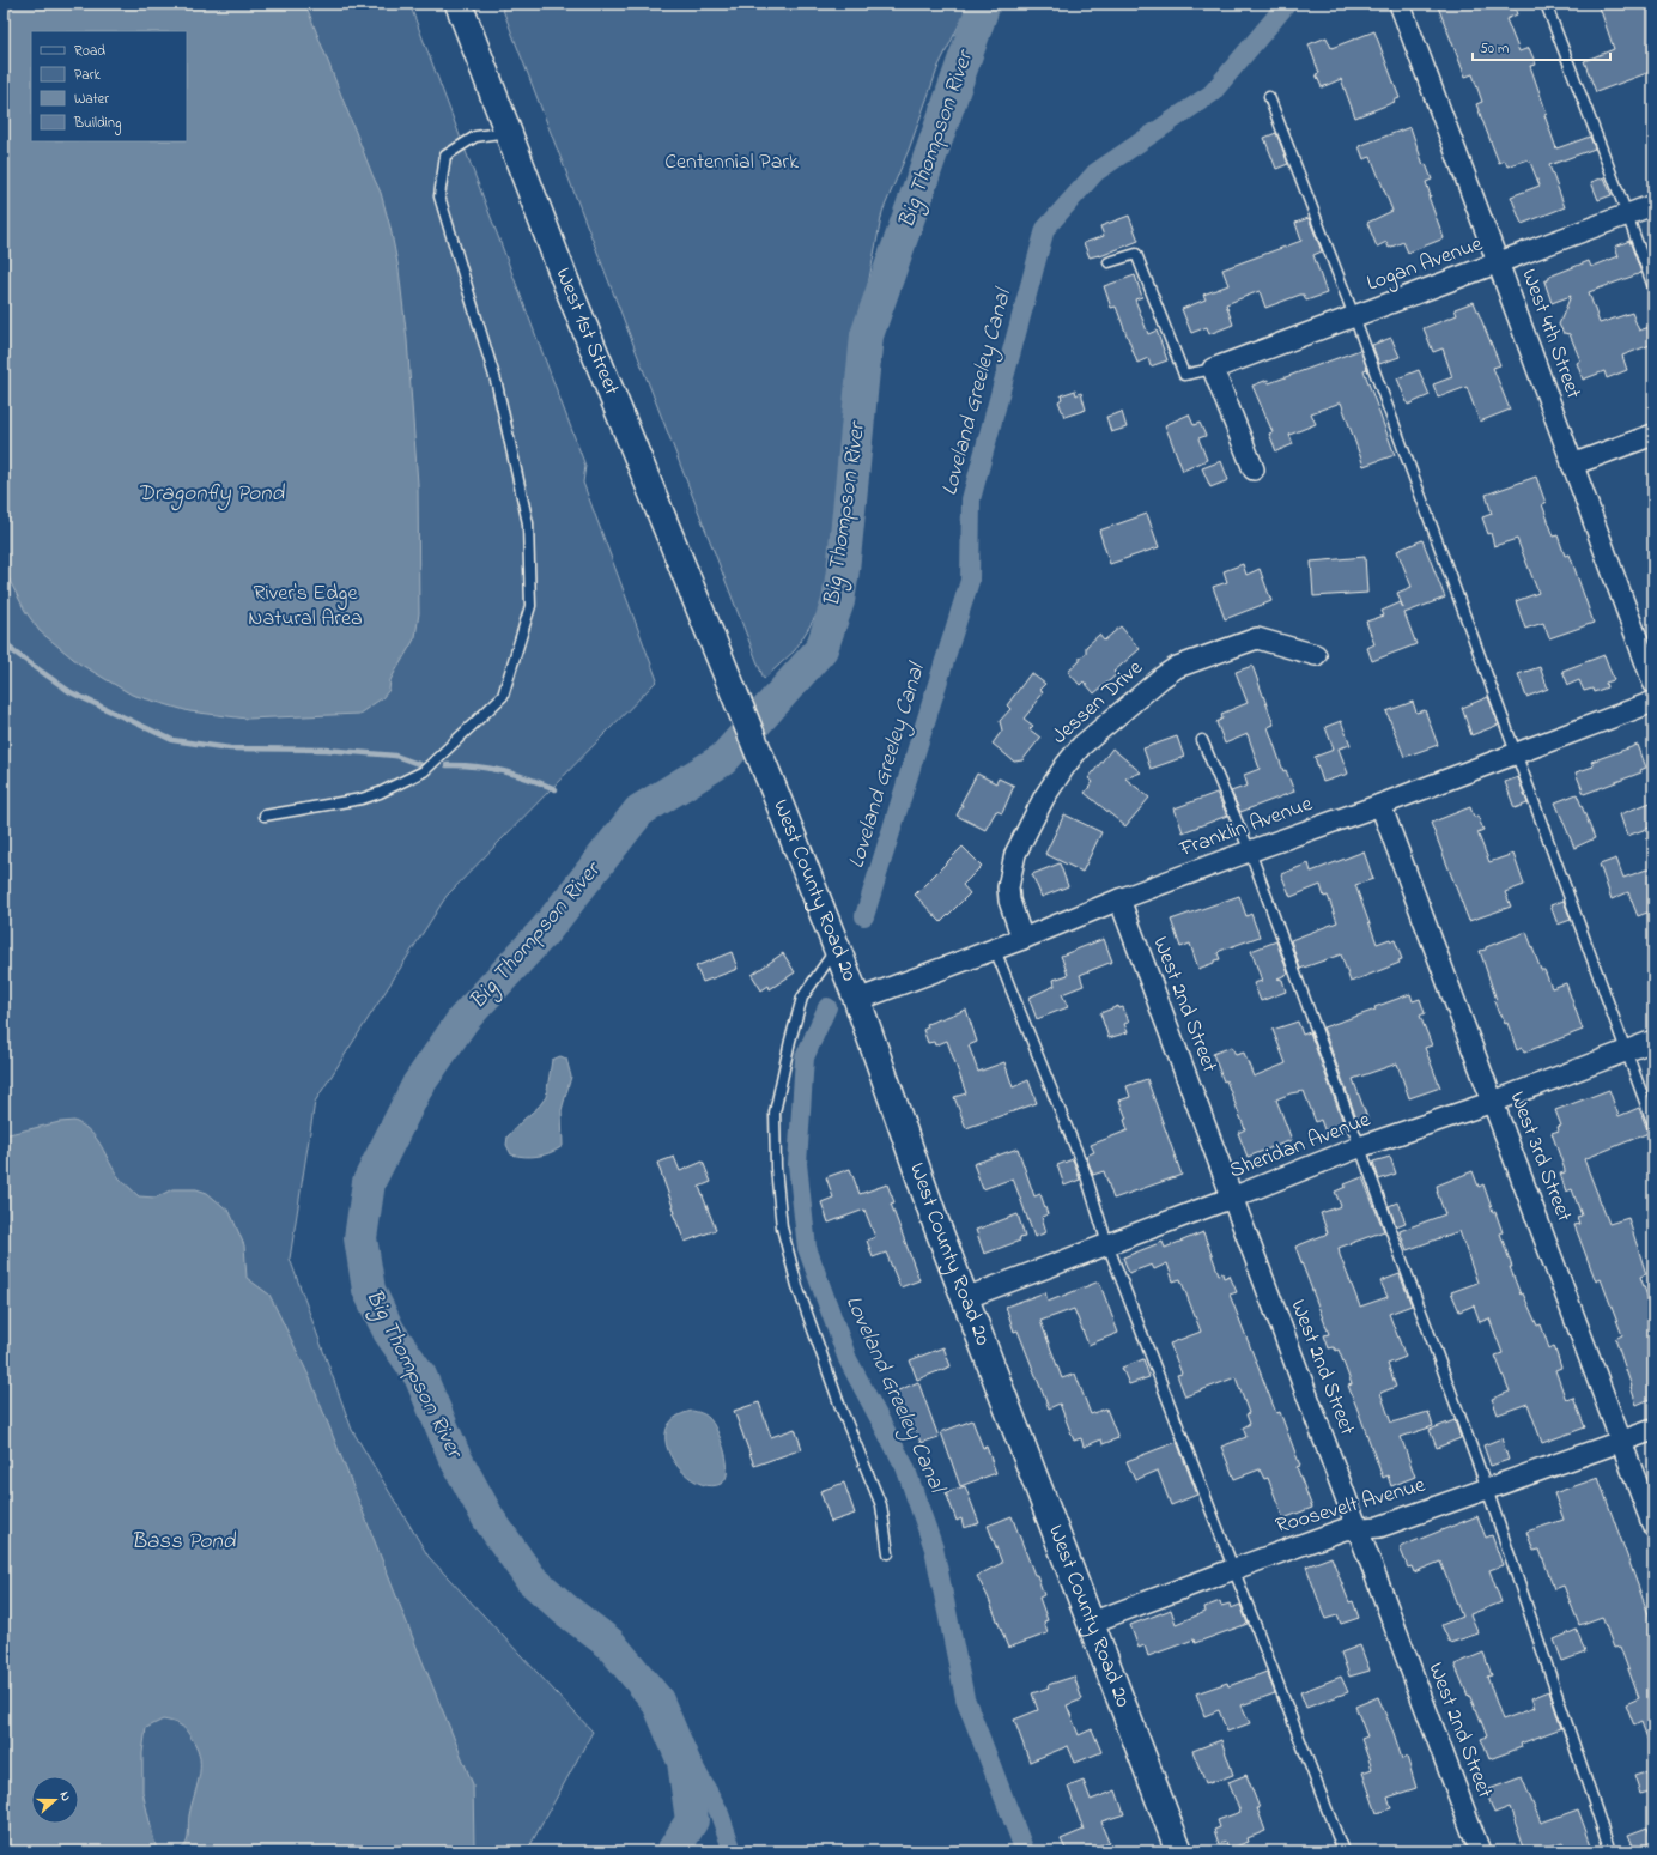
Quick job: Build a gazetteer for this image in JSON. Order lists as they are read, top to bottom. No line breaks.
{"streets":{"main road":["West 1st Street","West County Road 20"],"street":["Logan Avenue","West 4th Street","Jessen Drive","Franklin Avenue","West 2nd Street","Sheridan Avenue","West 3rd Street","Roosevelt Avenue"]},"crossings":[["Logan Avenue","West 4th Street"],["West 1st Street","West County Road 20"],["Jessen Drive","Franklin Avenue"],["Franklin Avenue","West County Road 20"],["Franklin Avenue","West 2nd Street"],["Franklin Avenue","West 3rd Street"],["West County Road 20","Sheridan Avenue"],["West County Road 20","Roosevelt Avenue"],["West 2nd Street","Sheridan Avenue"],["West 2nd Street","Roosevelt Avenue"],["Sheridan Avenue","West 3rd Street"],["West 3rd Street","Roosevelt Avenue"]],"water":["Big Thompson River","Loveland Greeley Canal","Dragonfly Pond","Bass Pond"],"parks":["Centennial Park","River's Edge Natural Area"],"legend":["Road","Park","Water","Building"],"scale_bar":"50 m","north":"right"}
